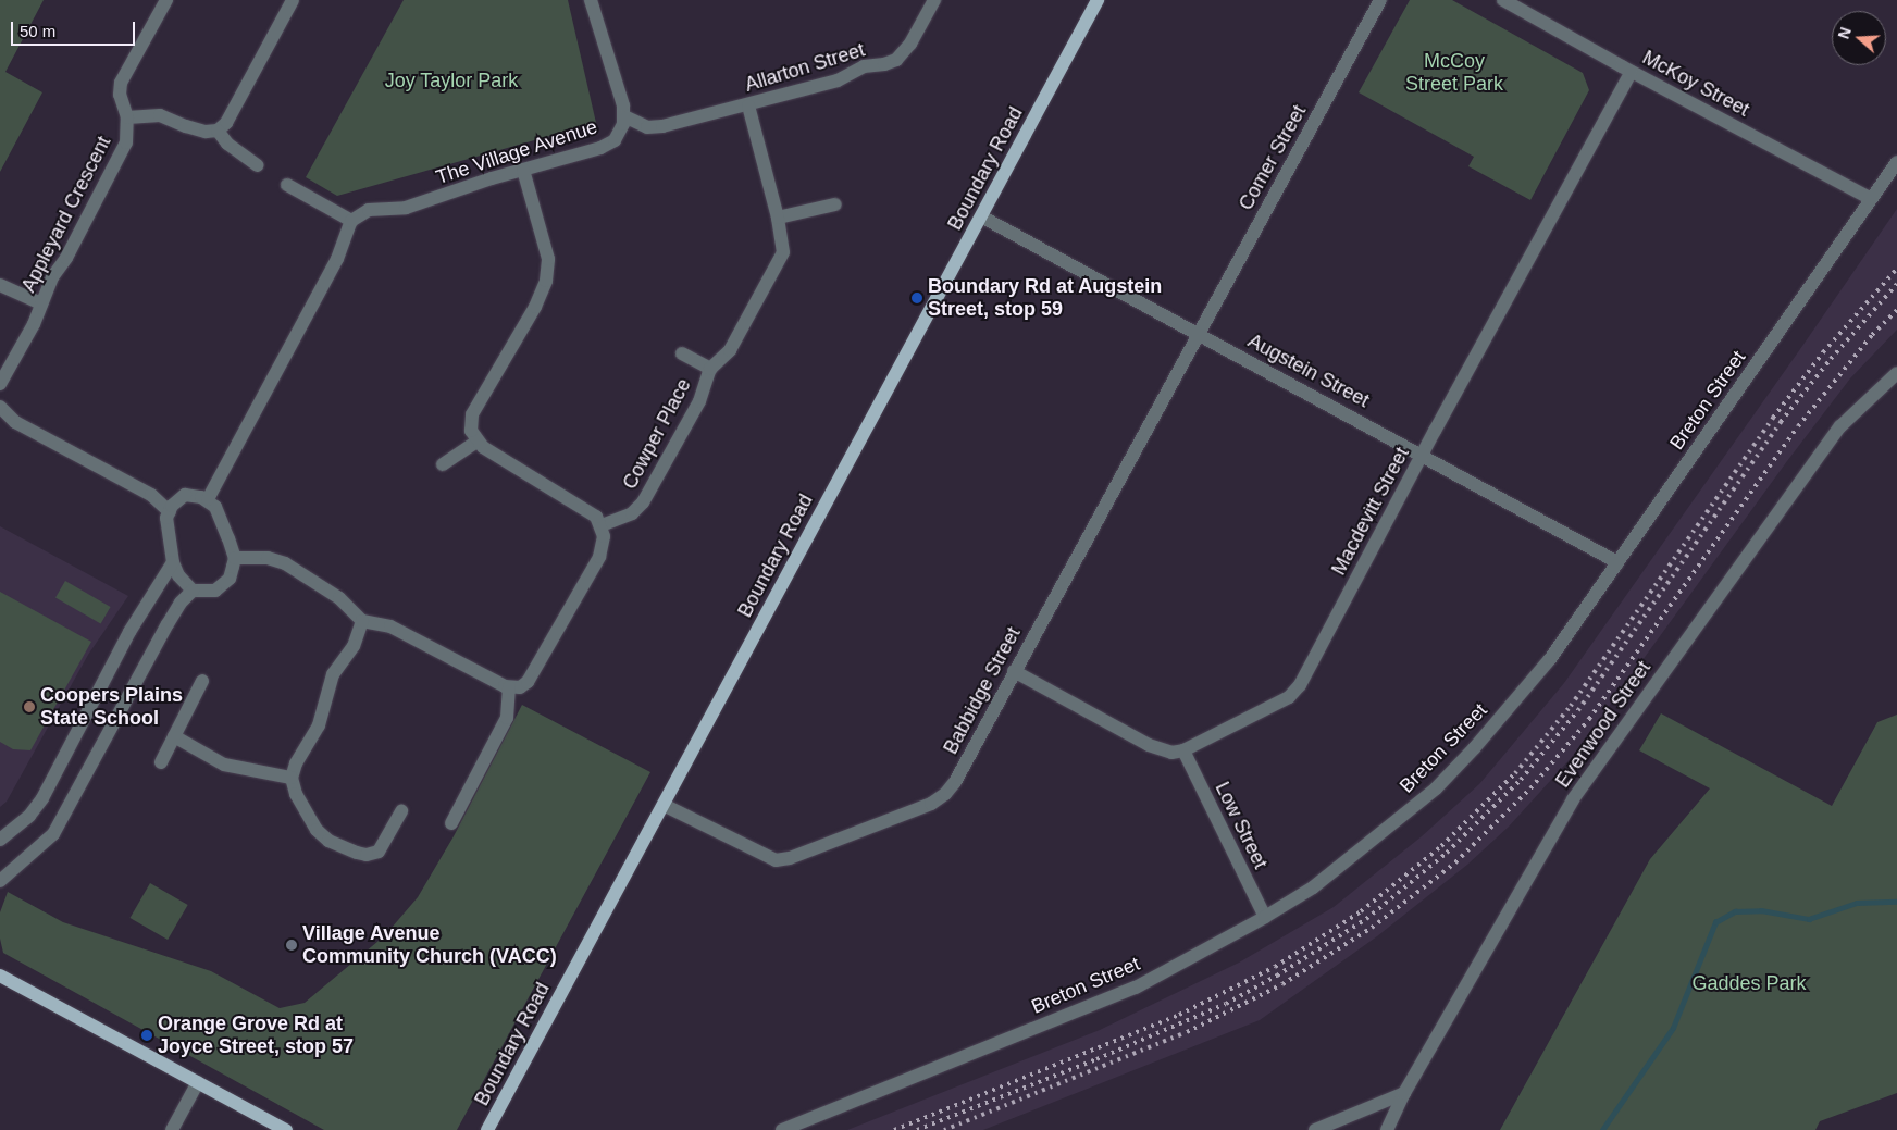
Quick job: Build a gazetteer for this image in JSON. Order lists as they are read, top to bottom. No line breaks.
{"streets":{"main road":["Boundary Road"],"street":["Allarton Street","McKoy Street","The Village Avenue","Comer Street","Appleyard Crescent","Augstein Street","Breton Street","Cowper Place","Macdevitt Street","Babbidge Street","Evenwood Street","Low Street"]},"crossings":[["Allarton Street","The Village Avenue"],["Allarton Street","Cowper Place"],["McKoy Street","Breton Street"],["McKoy Street","Macdevitt Street"],["Comer Street","Augstein Street"],["Comer Street","Babbidge Street"],["Boundary Road","Augstein Street"],["Boundary Road","Babbidge Street"],["Augstein Street","Breton Street"],["Augstein Street","Macdevitt Street"],["Augstein Street","Babbidge Street"],["Breton Street","Low Street"],["Macdevitt Street","Low Street"]],"parks":["McCoy Street Park","Joy Taylor Park","Gaddes Park"],"places":["Boundary Rd at Augstein Street, stop 59","Coopers Plains State School","Village Avenue Community Church (VACC)","Orange Grove Rd at Joyce Street, stop 57"],"scale_bar":"50 m","north":"left"}
